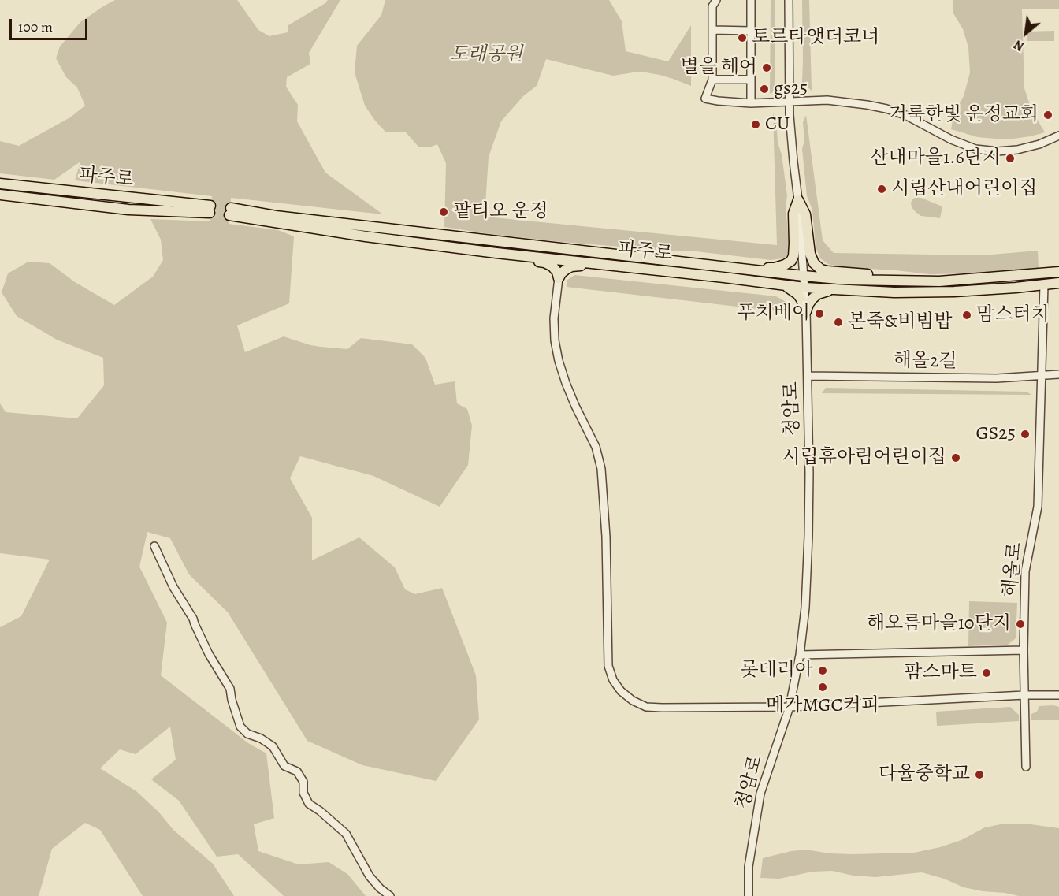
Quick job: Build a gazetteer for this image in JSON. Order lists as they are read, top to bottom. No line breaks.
{"streets":{"main road":["파주로"],"street":["해올2길","청암로","해올로"]},"crossings":[["파주로","청암로"],["파주로","해올로"],["해올2길","청암로"],["해올2길","해올로"]],"parks":["도래공원"],"places":["토르타앳더코너","별을 헤어","gs25","거룩한빛 운정교회","CU","산내마을1.6단지","시립산내어린이집","팥티오 운정","푸치베이","맘스터치","본죽&비빔밥","GS25","시립휴아림어린이집","해오름마을10단지","롯데리아","팜스마트","메가MGC커피","다율중학교"],"scale_bar":"100 m","north":"bottom left"}
